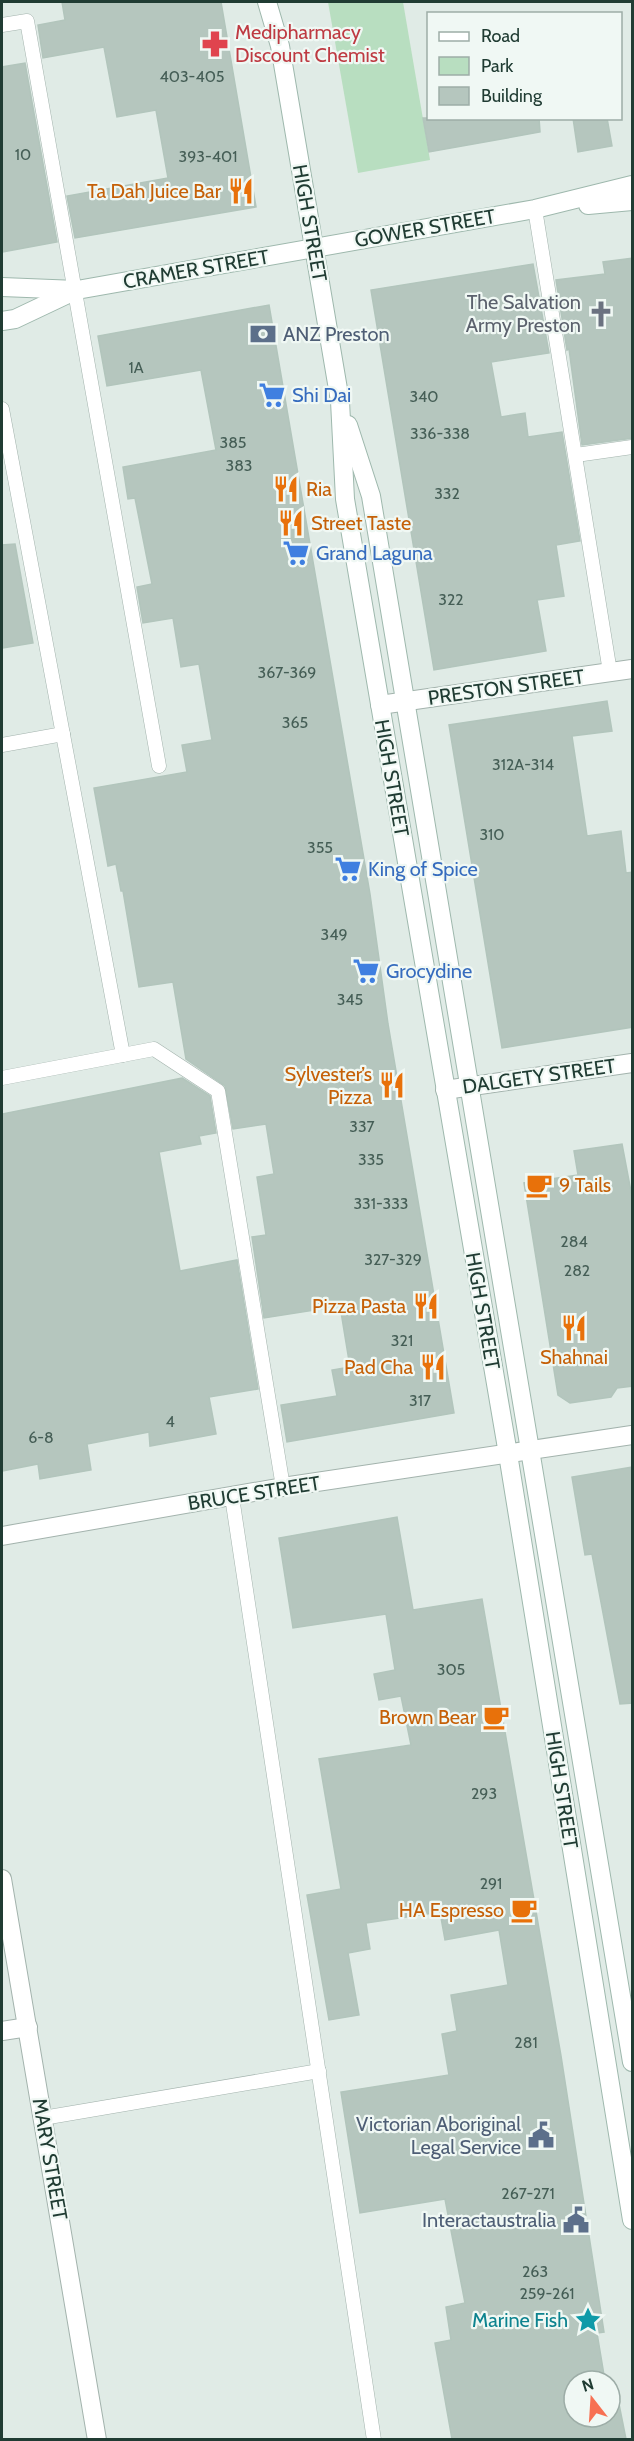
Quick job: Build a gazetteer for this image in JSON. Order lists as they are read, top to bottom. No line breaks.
{"streets":{"main road":["HIGH STREET","GOWER STREET","CRAMER STREET","PRESTON STREET","DALGETY STREET","BRUCE STREET","MARY STREET"]},"crossings":[["HIGH STREET","GOWER STREET"],["HIGH STREET","CRAMER STREET"],["HIGH STREET","PRESTON STREET"],["HIGH STREET","DALGETY STREET"],["HIGH STREET","BRUCE STREET"],["GOWER STREET","CRAMER STREET"]],"places":{"pharmacy":["Medipharmacy Discount Chemist"],"restaurant":["Ta Dah Juice Bar","Ria","Street Taste","Sylvester’s Pizza","Pizza Pasta","Shahnai","Pad Cha"],"church":["The Salvation Army Preston"],"bank":["ANZ Preston"],"supermarket":["Shi Dai","Grand Laguna","King of Spice","Grocydine"],"cafe":["9 Tails","Brown Bear","HA Espresso"],"public building":["Victorian Aboriginal Legal Service","Interactaustralia"],"place":["Marine Fish"]},"house_numbers":["403-405","10","393-401","1A","340","336-338","385","383","332","322","367-369","365","312A-314","310","355","349","345","337","335","331-333","284","327-329","282","321","317","4","6-8","305","293","291","281","267-271","263","259-261"],"legend":["Road","Park","Building"],"north":"top"}
